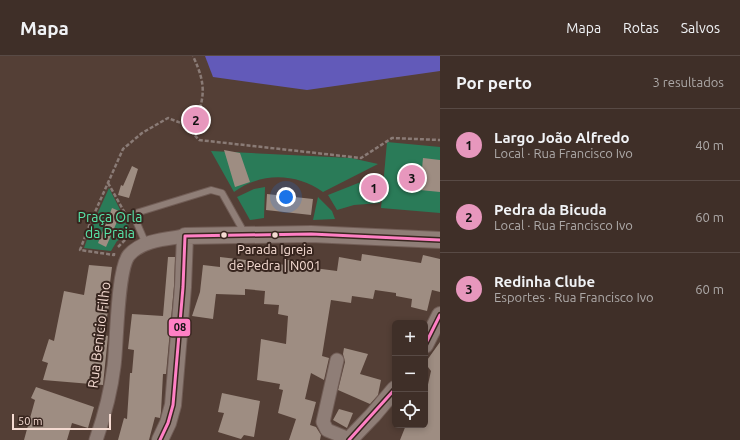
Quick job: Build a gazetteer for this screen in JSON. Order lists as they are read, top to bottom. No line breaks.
{"streets":{"street":["Rua Benicio Filho"]},"parks":["Praça Orla da Praia"],"places":["Parada Igreja de Pedra | N001"],"lines":["transit line 08"],"scale_bar":"50 m","page":{"header":"Mapa","nav":["Mapa","Rotas","Salvos"],"heading":["Por perto","3 resultados"],"pins":["2","3","1"],"list":[{"mark":"1","name":"Largo João Alfredo","note":"Local · Rua Francisco Ivo","value":"40 m"},{"mark":"2","name":"Pedra da Bicuda","note":"Local · Rua Francisco Ivo","value":"60 m"},{"mark":"3","name":"Redinha Clube","note":"Esportes · Rua Francisco Ivo","value":"60 m"}],"map_buttons":["+","−"],"scale":"50 m"}}
